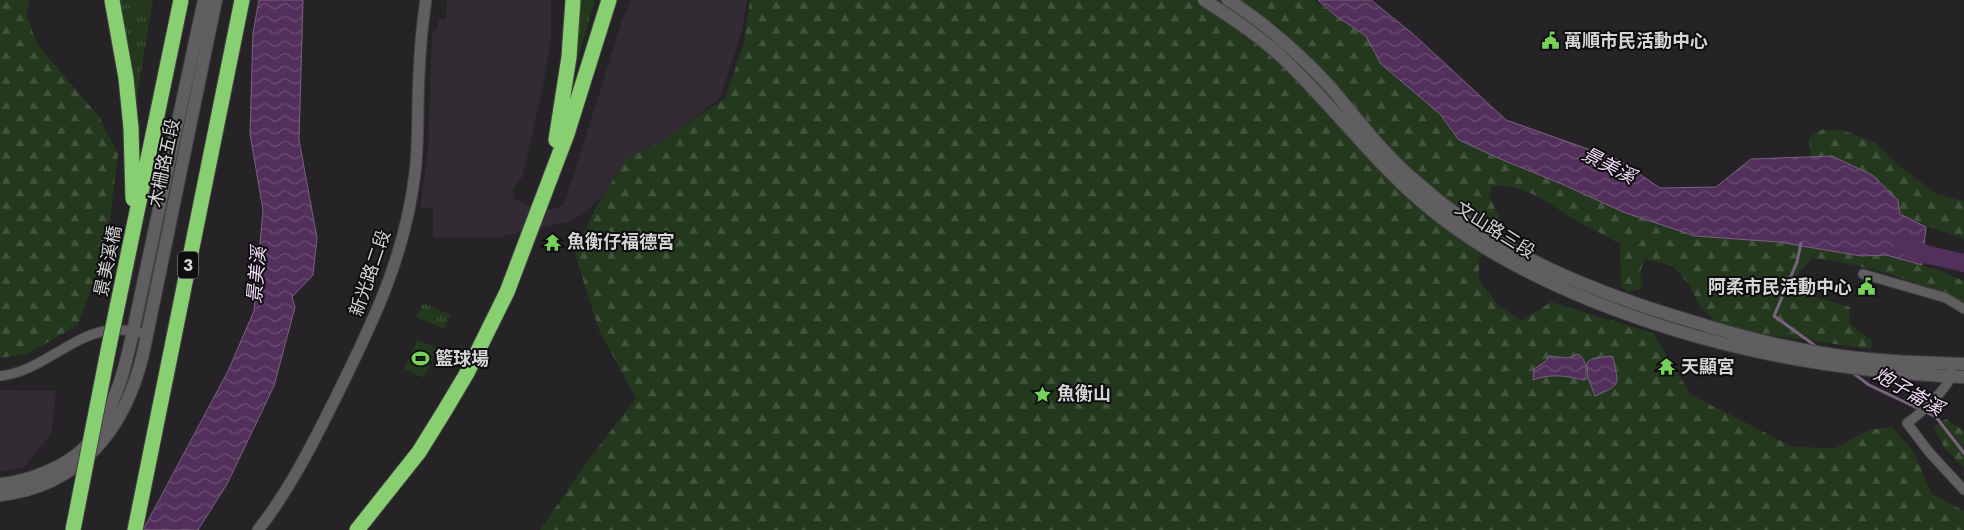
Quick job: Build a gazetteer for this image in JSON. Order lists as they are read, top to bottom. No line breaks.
{"streets":{"highway":["景美溪橋","3"],"main road":["木柵路五段","文山路三段"],"street":["新光路二段"]},"water":["景美溪","炮子崙溪"],"places":{"public building":["萬順市民活動中心","阿柔市民活動中心"],"temple":["魚衡仔福德宮","天顯宮"],"sports":["籃球場"],"place":["魚衡山"]}}
